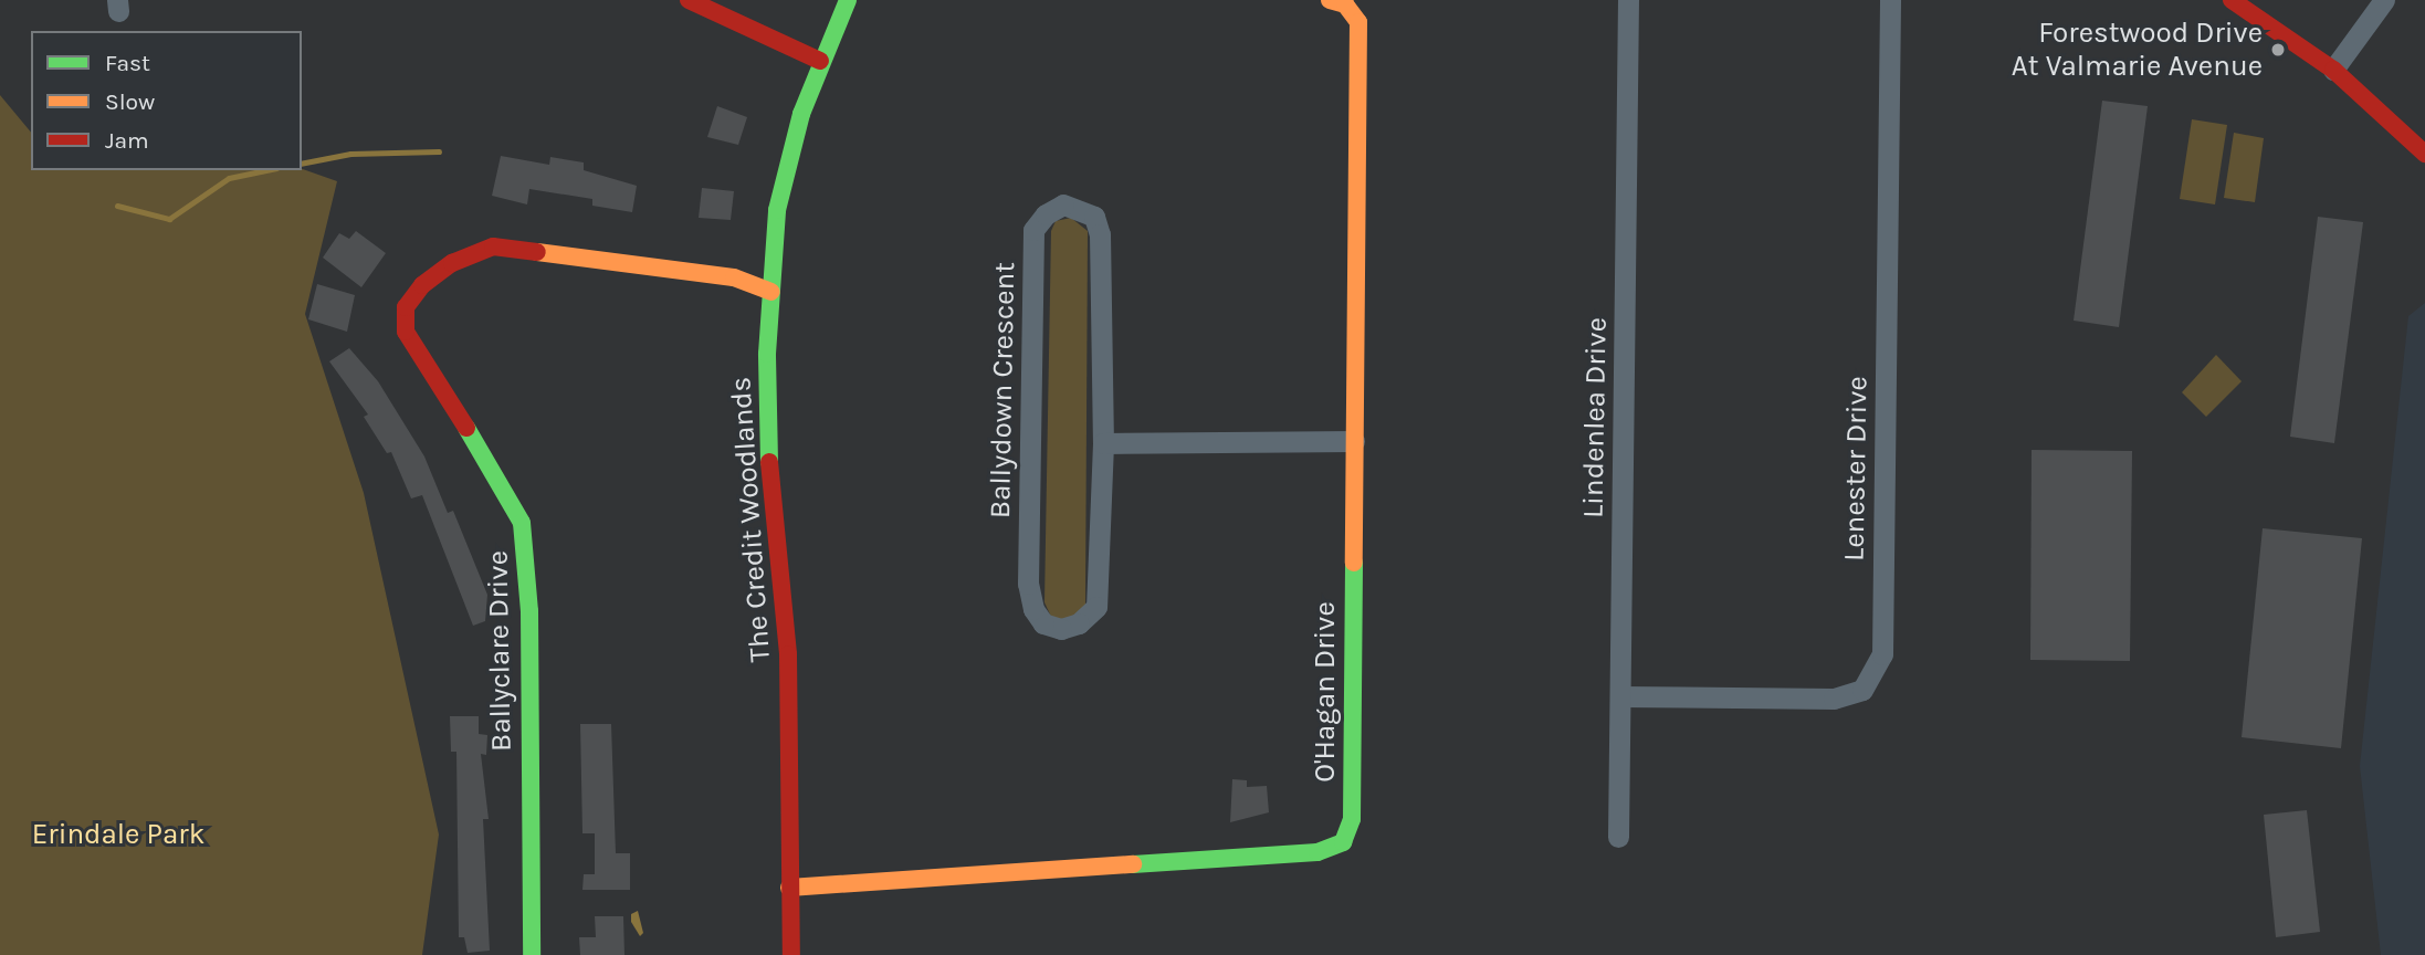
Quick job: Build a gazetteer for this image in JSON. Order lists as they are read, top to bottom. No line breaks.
{"streets":{"street":["Ballydown Crescent","Lindenlea Drive","Lenester Drive","The Credit Woodlands","Ballyclare Drive","O'Hagan Drive"]},"crossings":[["Lindenlea Drive","Lenester Drive"],["The Credit Woodlands","Ballyclare Drive"],["The Credit Woodlands","O'Hagan Drive"]],"parks":["Erindale Park"],"places":["Forestwood Drive At Valmarie Avenue"],"legend":["Fast","Slow","Jam"]}
